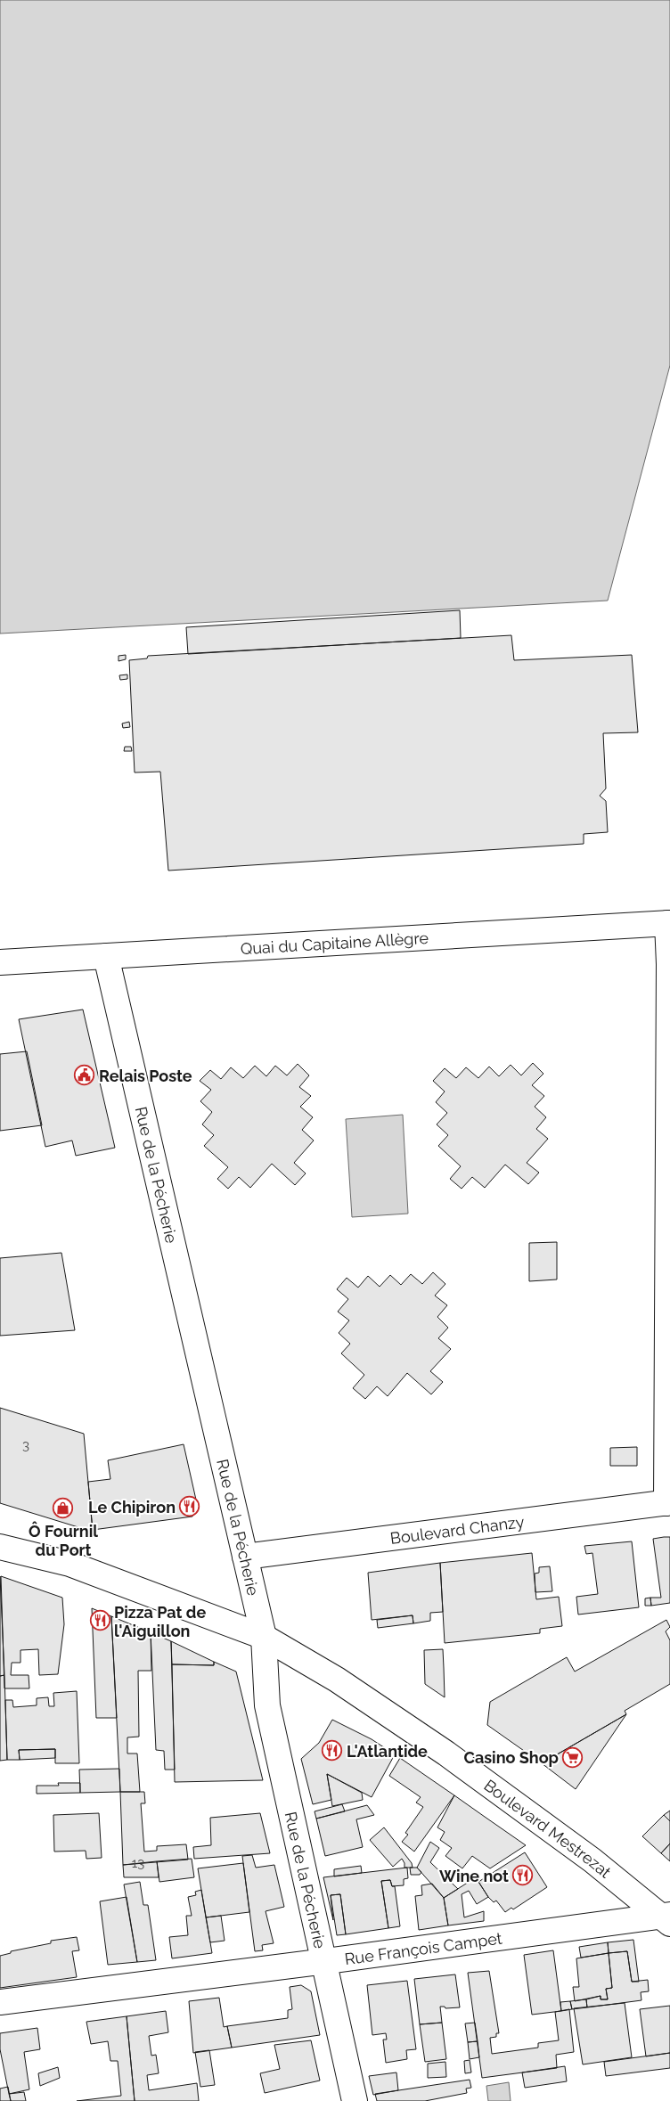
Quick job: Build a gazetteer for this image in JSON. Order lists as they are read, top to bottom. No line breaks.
{"streets":{"street":["Quai du Capitaine Allègre","Rue de la Pécherie","Boulevard Chanzy","Boulevard Mestrezat","Rue François Campet"]},"crossings":[["Quai du Capitaine Allègre","Rue de la Pécherie"],["Rue de la Pécherie","Boulevard Chanzy"],["Rue de la Pécherie","Boulevard Mestrezat"],["Rue de la Pécherie","Rue François Campet"],["Boulevard Mestrezat","Rue François Campet"]],"places":{"public building":["Relais Poste"],"restaurant":["Le Chipiron","Pizza Pat de l'Aiguillon","L'Atlantide","Wine not"],"shop":["Ô Fournil du Port"],"supermarket":["Casino Shop"]},"house_numbers":["3","13"]}
